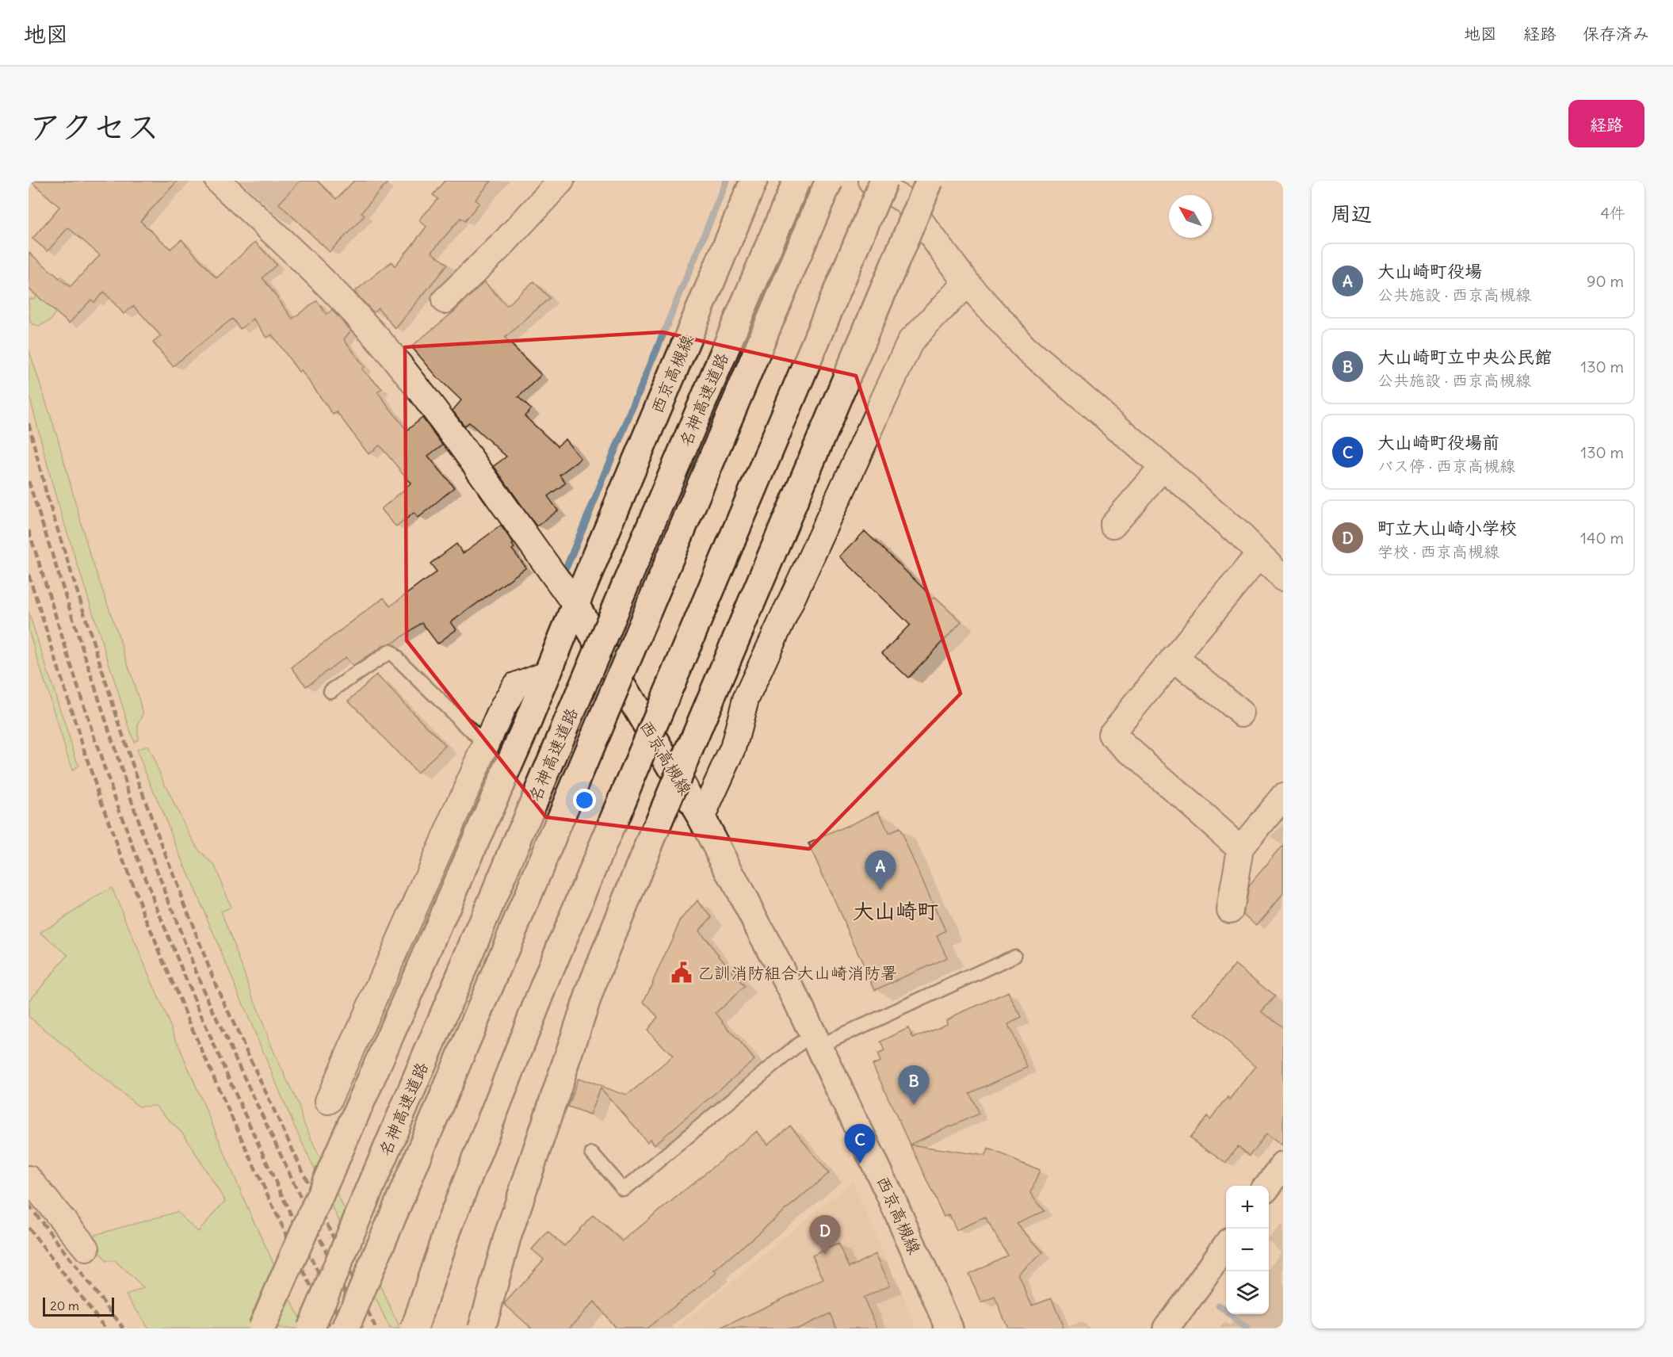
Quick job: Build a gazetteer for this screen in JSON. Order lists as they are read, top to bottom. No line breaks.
{"streets":{"main road":["西京高槻線","名神高速道路"]},"districts":["大山崎町"],"places":{"public building":["乙訓消防組合大山崎消防署"]},"scale_bar":"20 m","north":"top left","page":{"header":"地図","nav":["地図","経路","保存済み"],"title":"アクセス","buttons":"経路","heading":["周辺","4件"],"list":[{"mark":"A","name":"大山崎町役場","note":"公共施設 · 西京高槻線","value":"90 m"},{"mark":"B","name":"大山崎町立中央公民館","note":"公共施設 · 西京高槻線","value":"130 m"},{"mark":"C","name":"大山崎町役場前","note":"バス停 · 西京高槻線","value":"130 m"},{"mark":"D","name":"町立大山崎小学校","note":"学校 · 西京高槻線","value":"140 m"}],"pins":["A","B","C","D"],"map_buttons":["+","−"],"scale":"20 m"}}
